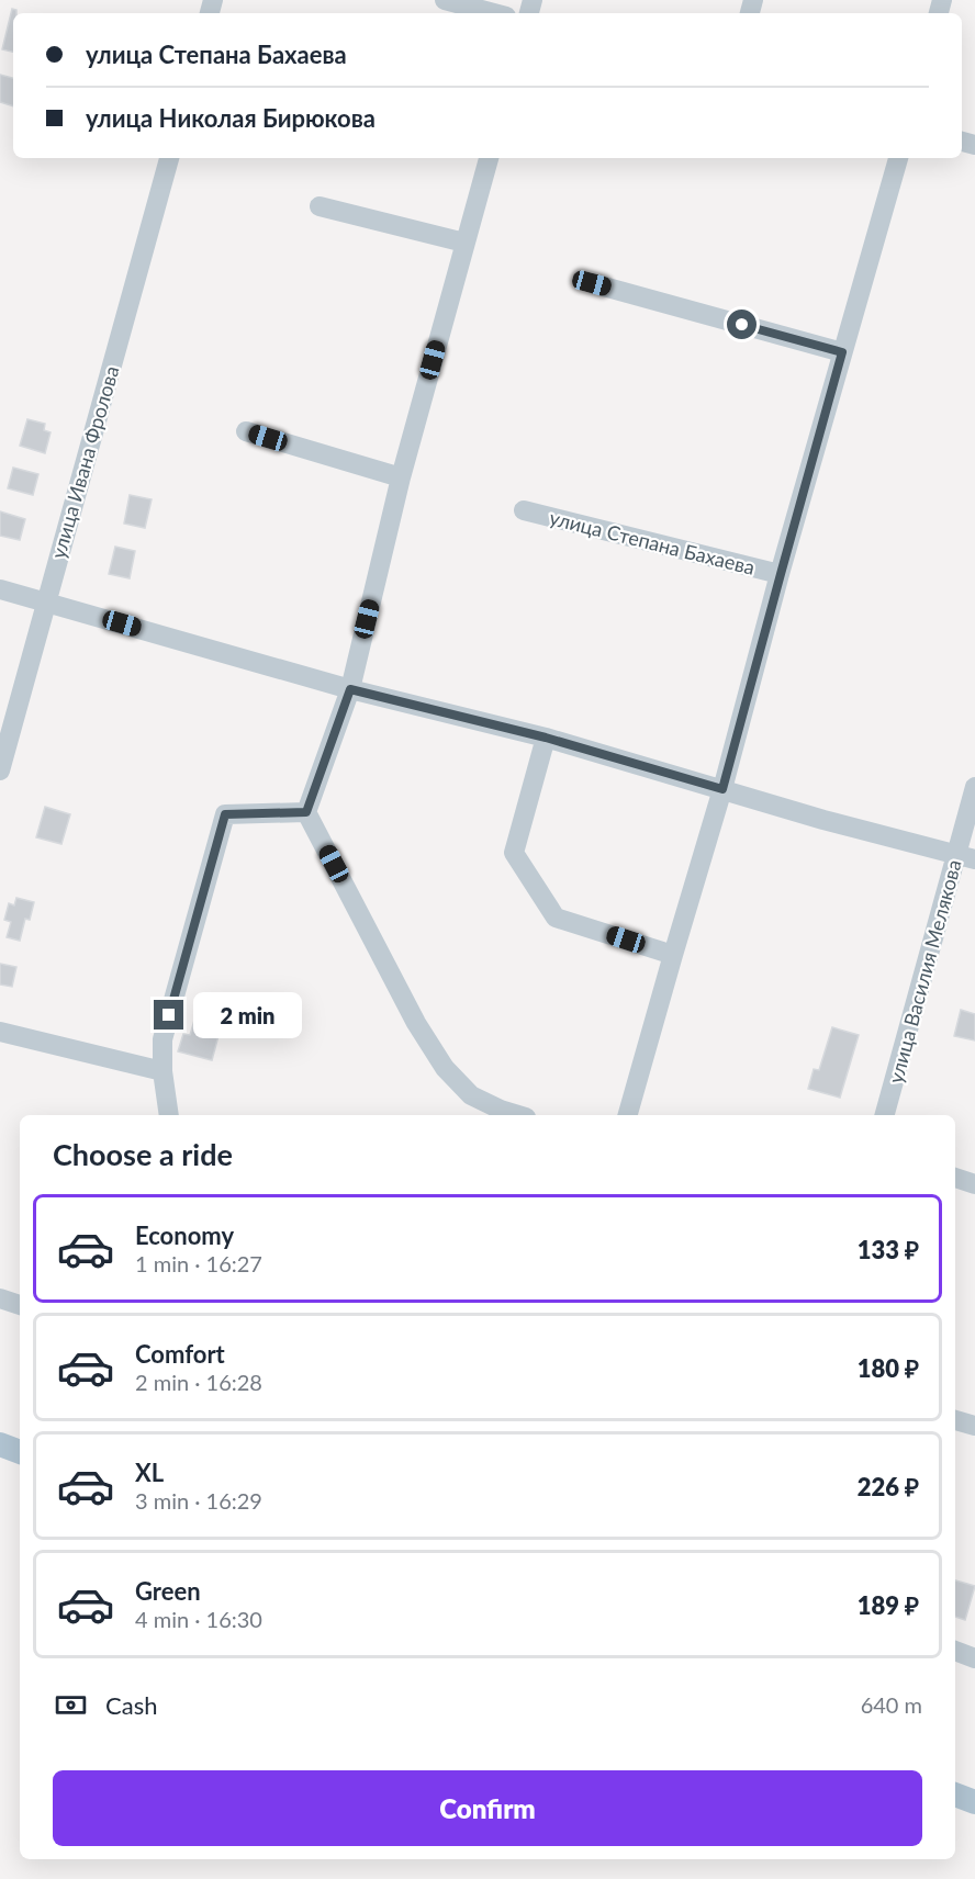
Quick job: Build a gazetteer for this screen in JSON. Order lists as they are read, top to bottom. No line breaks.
{"streets":{"street":["улица Ивана Фролова","улица Степана Бахаева","улица Василия Мелякова"]},"page":{"banner":["улица Степана Бахаева","улица Николая Бирюкова"],"bubble":"2 min","heading":"Choose a ride","list":[{"name":"Economy","note":"1 min · 16:27","value":"133 ₽"},{"name":"Comfort","note":"2 min · 16:28","value":"180 ₽"},{"name":"XL","note":"3 min · 16:29","value":"226 ₽"},{"name":"Green","note":"4 min · 16:30","value":"189 ₽"}],"pay":["Cash","640 m"],"buttons":"Confirm"}}
